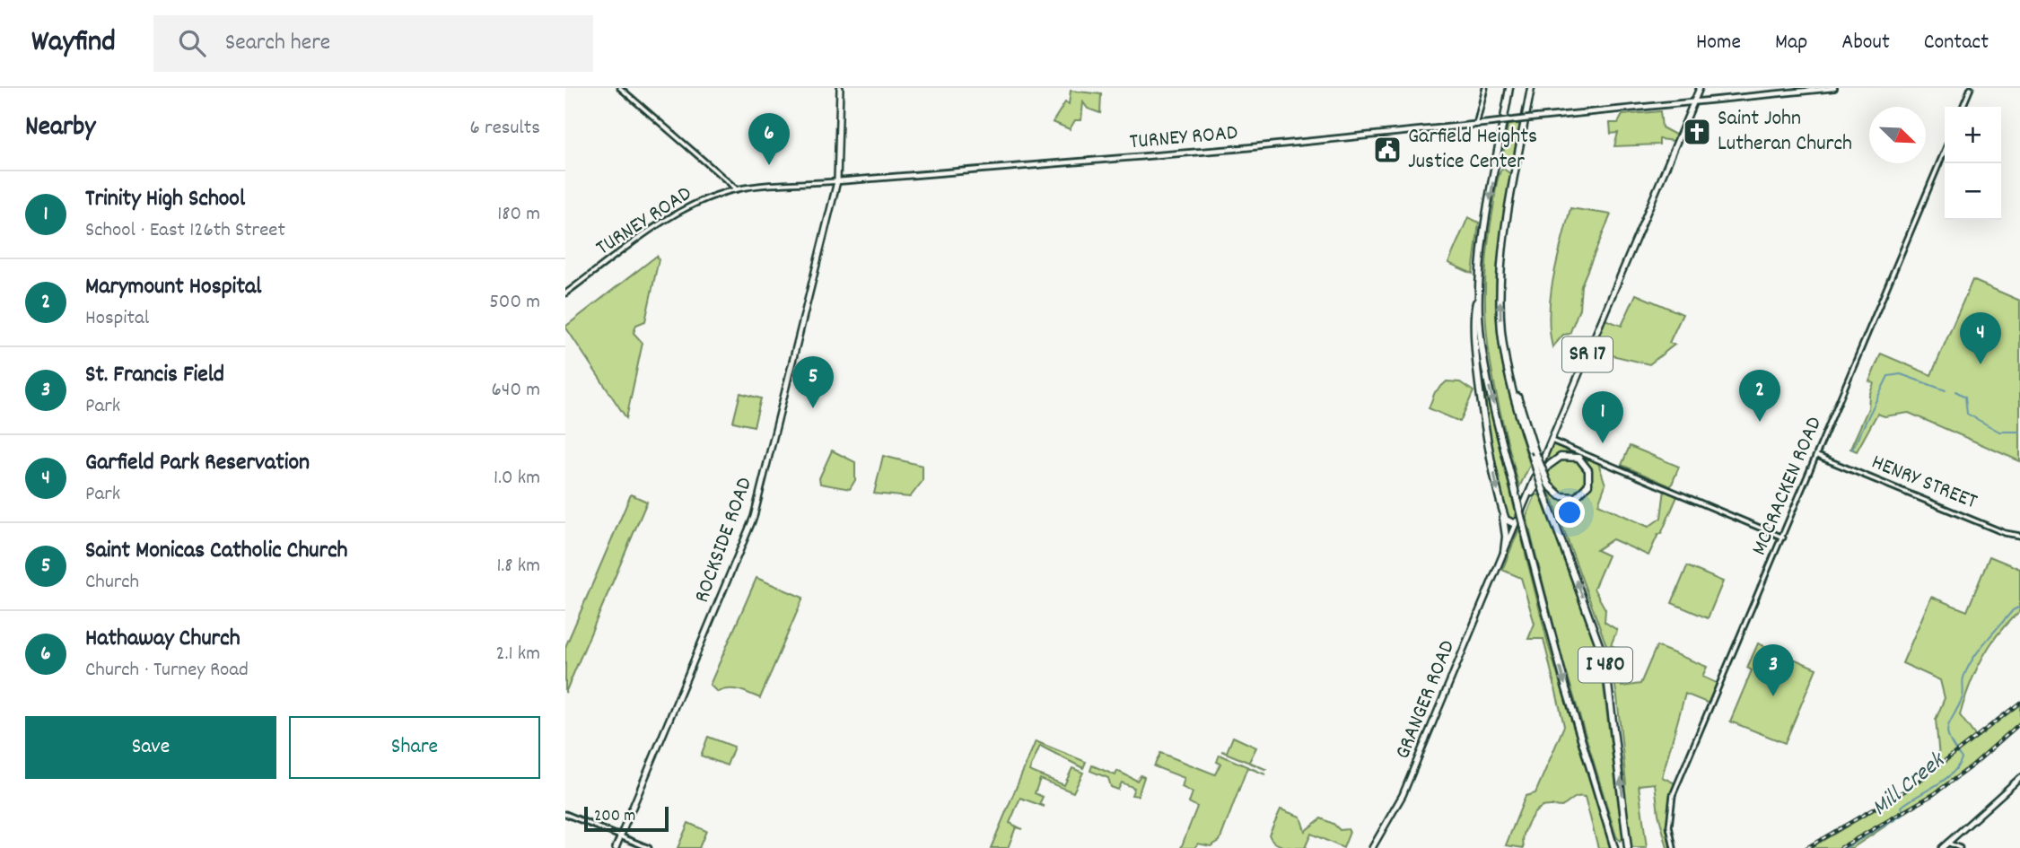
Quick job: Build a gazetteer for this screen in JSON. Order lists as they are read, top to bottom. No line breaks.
{"streets":{"highway":["I 480"],"main road":["TURNEY ROAD","SR 17","ROCKSIDE ROAD","GRANGER ROAD"],"street":["HENRY STREET","MCCRACKEN ROAD"]},"crossings":[["TURNEY ROAD","ROCKSIDE ROAD"],["TURNEY ROAD","GRANGER ROAD"],["HENRY STREET","MCCRACKEN ROAD"]],"water":["Mill Creek"],"places":{"church":["Saint John Lutheran Church"],"public building":["Garfield Heights Justice Center"]},"scale_bar":"200 m","north":"bottom right","page":{"header":"Wayfind","search":"Search here","nav":["Home","Map","About","Contact"],"heading":["Nearby","6 results"],"map_buttons":["+","−"],"pins":["6","4","5","2","1","3"],"list":[{"mark":"1","name":"Trinity High School","note":"School · East 126th Street","value":"180 m"},{"mark":"2","name":"Marymount Hospital","note":"Hospital","value":"500 m"},{"mark":"3","name":"St. Francis Field","note":"Park","value":"640 m"},{"mark":"4","name":"Garfield Park Reservation","note":"Park","value":"1.0 km"},{"mark":"5","name":"Saint Monicas Catholic Church","note":"Church","value":"1.8 km"},{"mark":"6","name":"Hathaway Church","note":"Church · Turney Road","value":"2.1 km"}],"buttons":["Save","Share"],"scale":"200 m"}}
